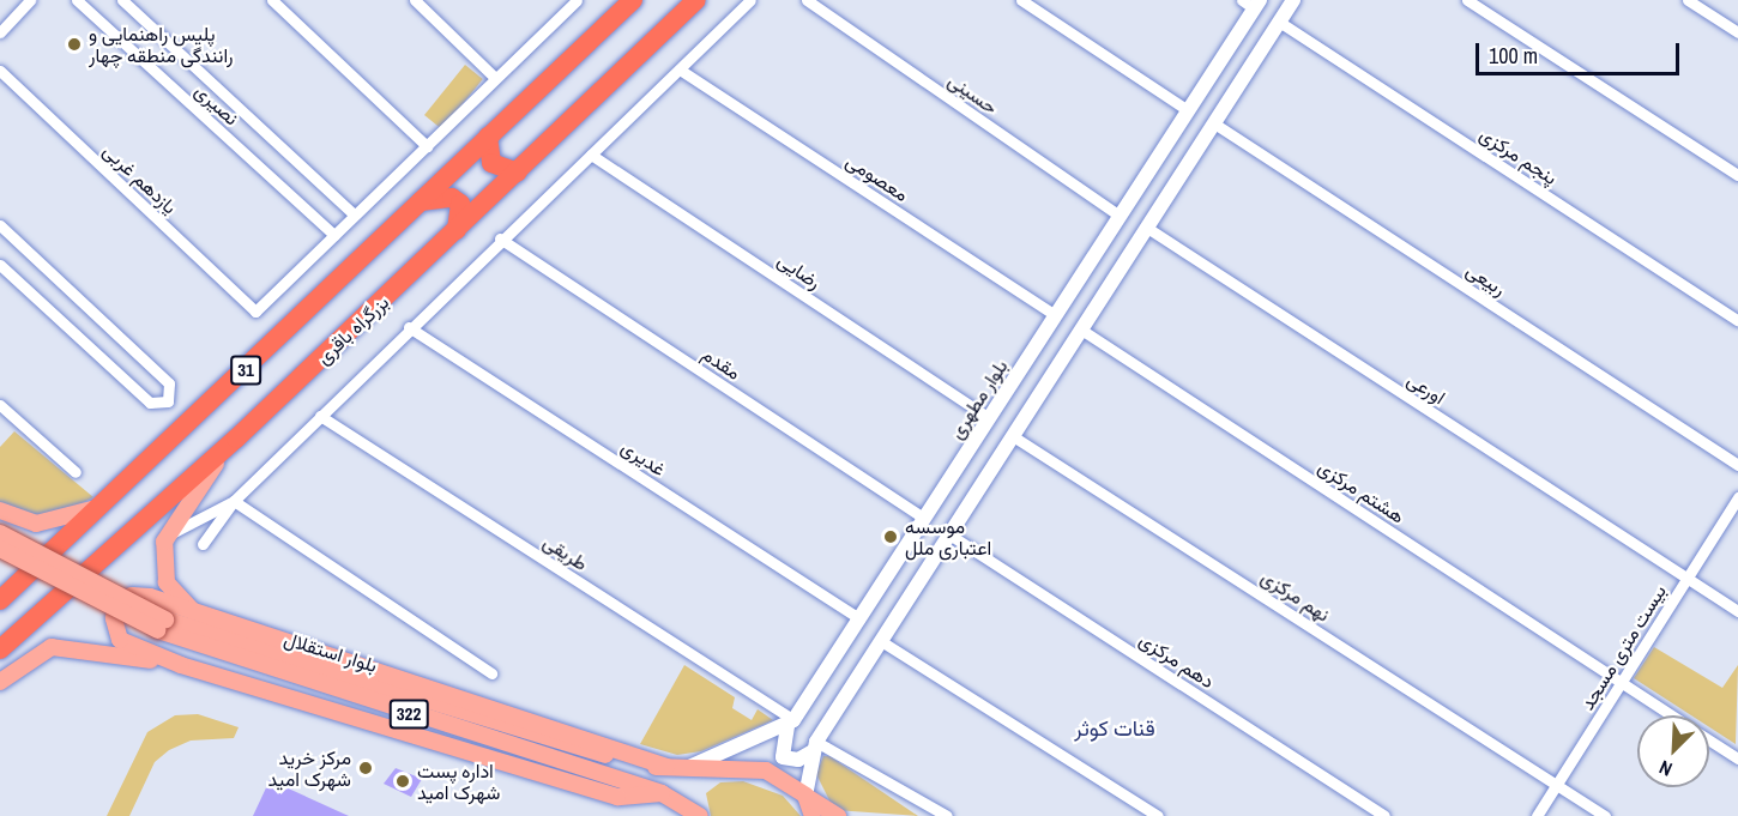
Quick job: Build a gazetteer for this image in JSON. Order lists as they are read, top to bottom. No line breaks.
{"streets":{"highway":["بزرگراه باقری","31"],"main road":["بلوار مطهری","بلوار استقلال","322"],"street":["حسینی","نصیری","پنجم مرکزی","معصومی","یازدهم غربی","رضایی","ربیعی","مقدم","اورعی","غدیری","هشتم مرکزی","طریقی","نهم مرکزی","بیست متری مسجد","دهم مرکزی"]},"crossings":[["حسینی","بلوار مطهری"],["نصیری","یازدهم غربی"],["معصومی","بلوار مطهری"],["رضایی","بلوار مطهری"],["مقدم","بلوار مطهری"],["اورعی","بیست متری مسجد"],["بلوار مطهری","غدیری"],["بلوار مطهری","طریقی"],["هشتم مرکزی","بیست متری مسجد"],["نهم مرکزی","بیست متری مسجد"]],"districts":["قنات کوثر"],"places":["پلیس راهنمایی و رانندگی منطقه چهار","موسسه اعتباری ملل","مرکز خرید شهرک امید","اداره پست شهرک امید"],"scale_bar":"100 m","north":"bottom left"}
